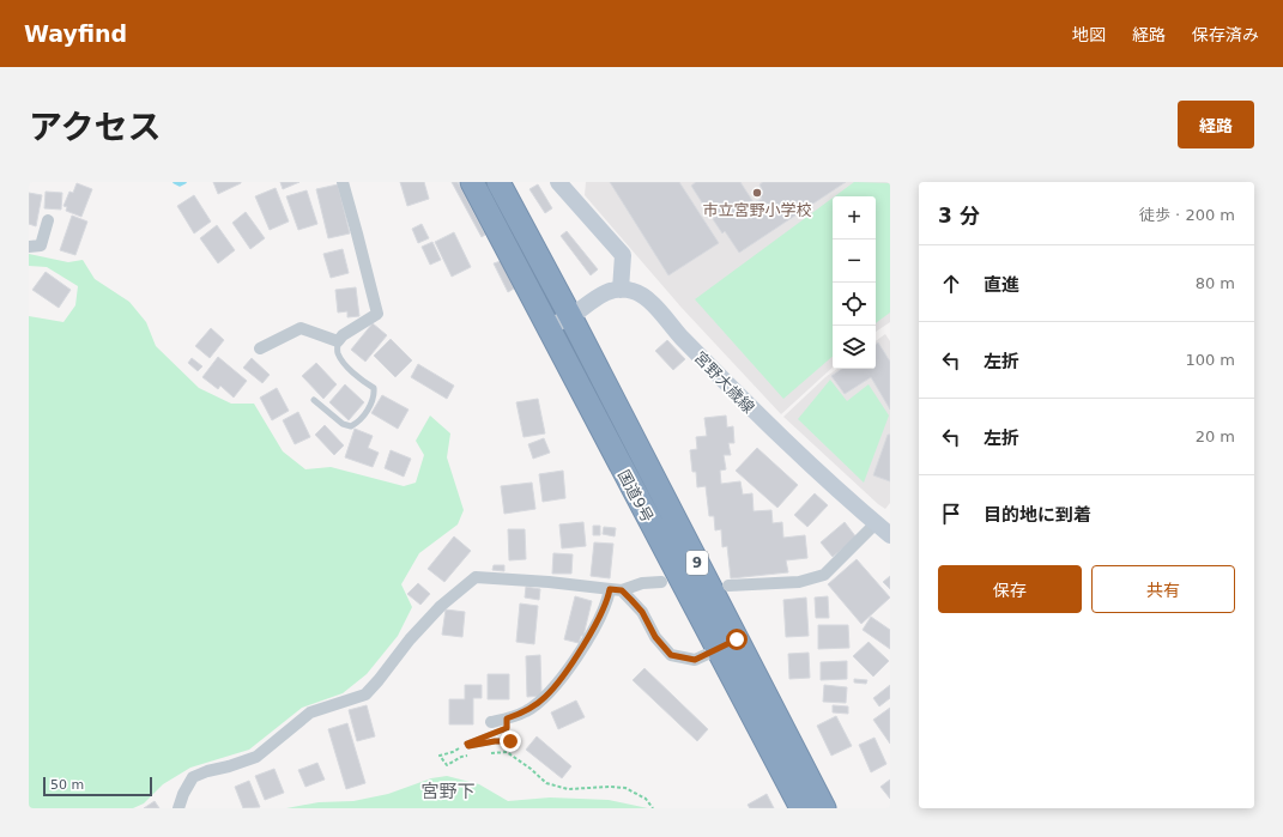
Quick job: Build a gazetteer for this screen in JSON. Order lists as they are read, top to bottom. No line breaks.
{"streets":{"highway":["国道9号","9"],"main road":["宮野大歳線"]},"crossings":[["宮野大歳線","国道9号"]],"districts":["宮野下"],"places":["市立宮野小学校"],"scale_bar":"50 m","page":{"header":"Wayfind","nav":["地図","経路","保存済み"],"title":"アクセス","buttons":["経路",["保存","共有"]],"heading":["3 分","徒歩 · 200 m"],"map_buttons":["+","−"],"list":[["直進","80 m"],["左折","100 m"],["左折","20 m"],"目的地に到着"],"scale":"50 m"}}
